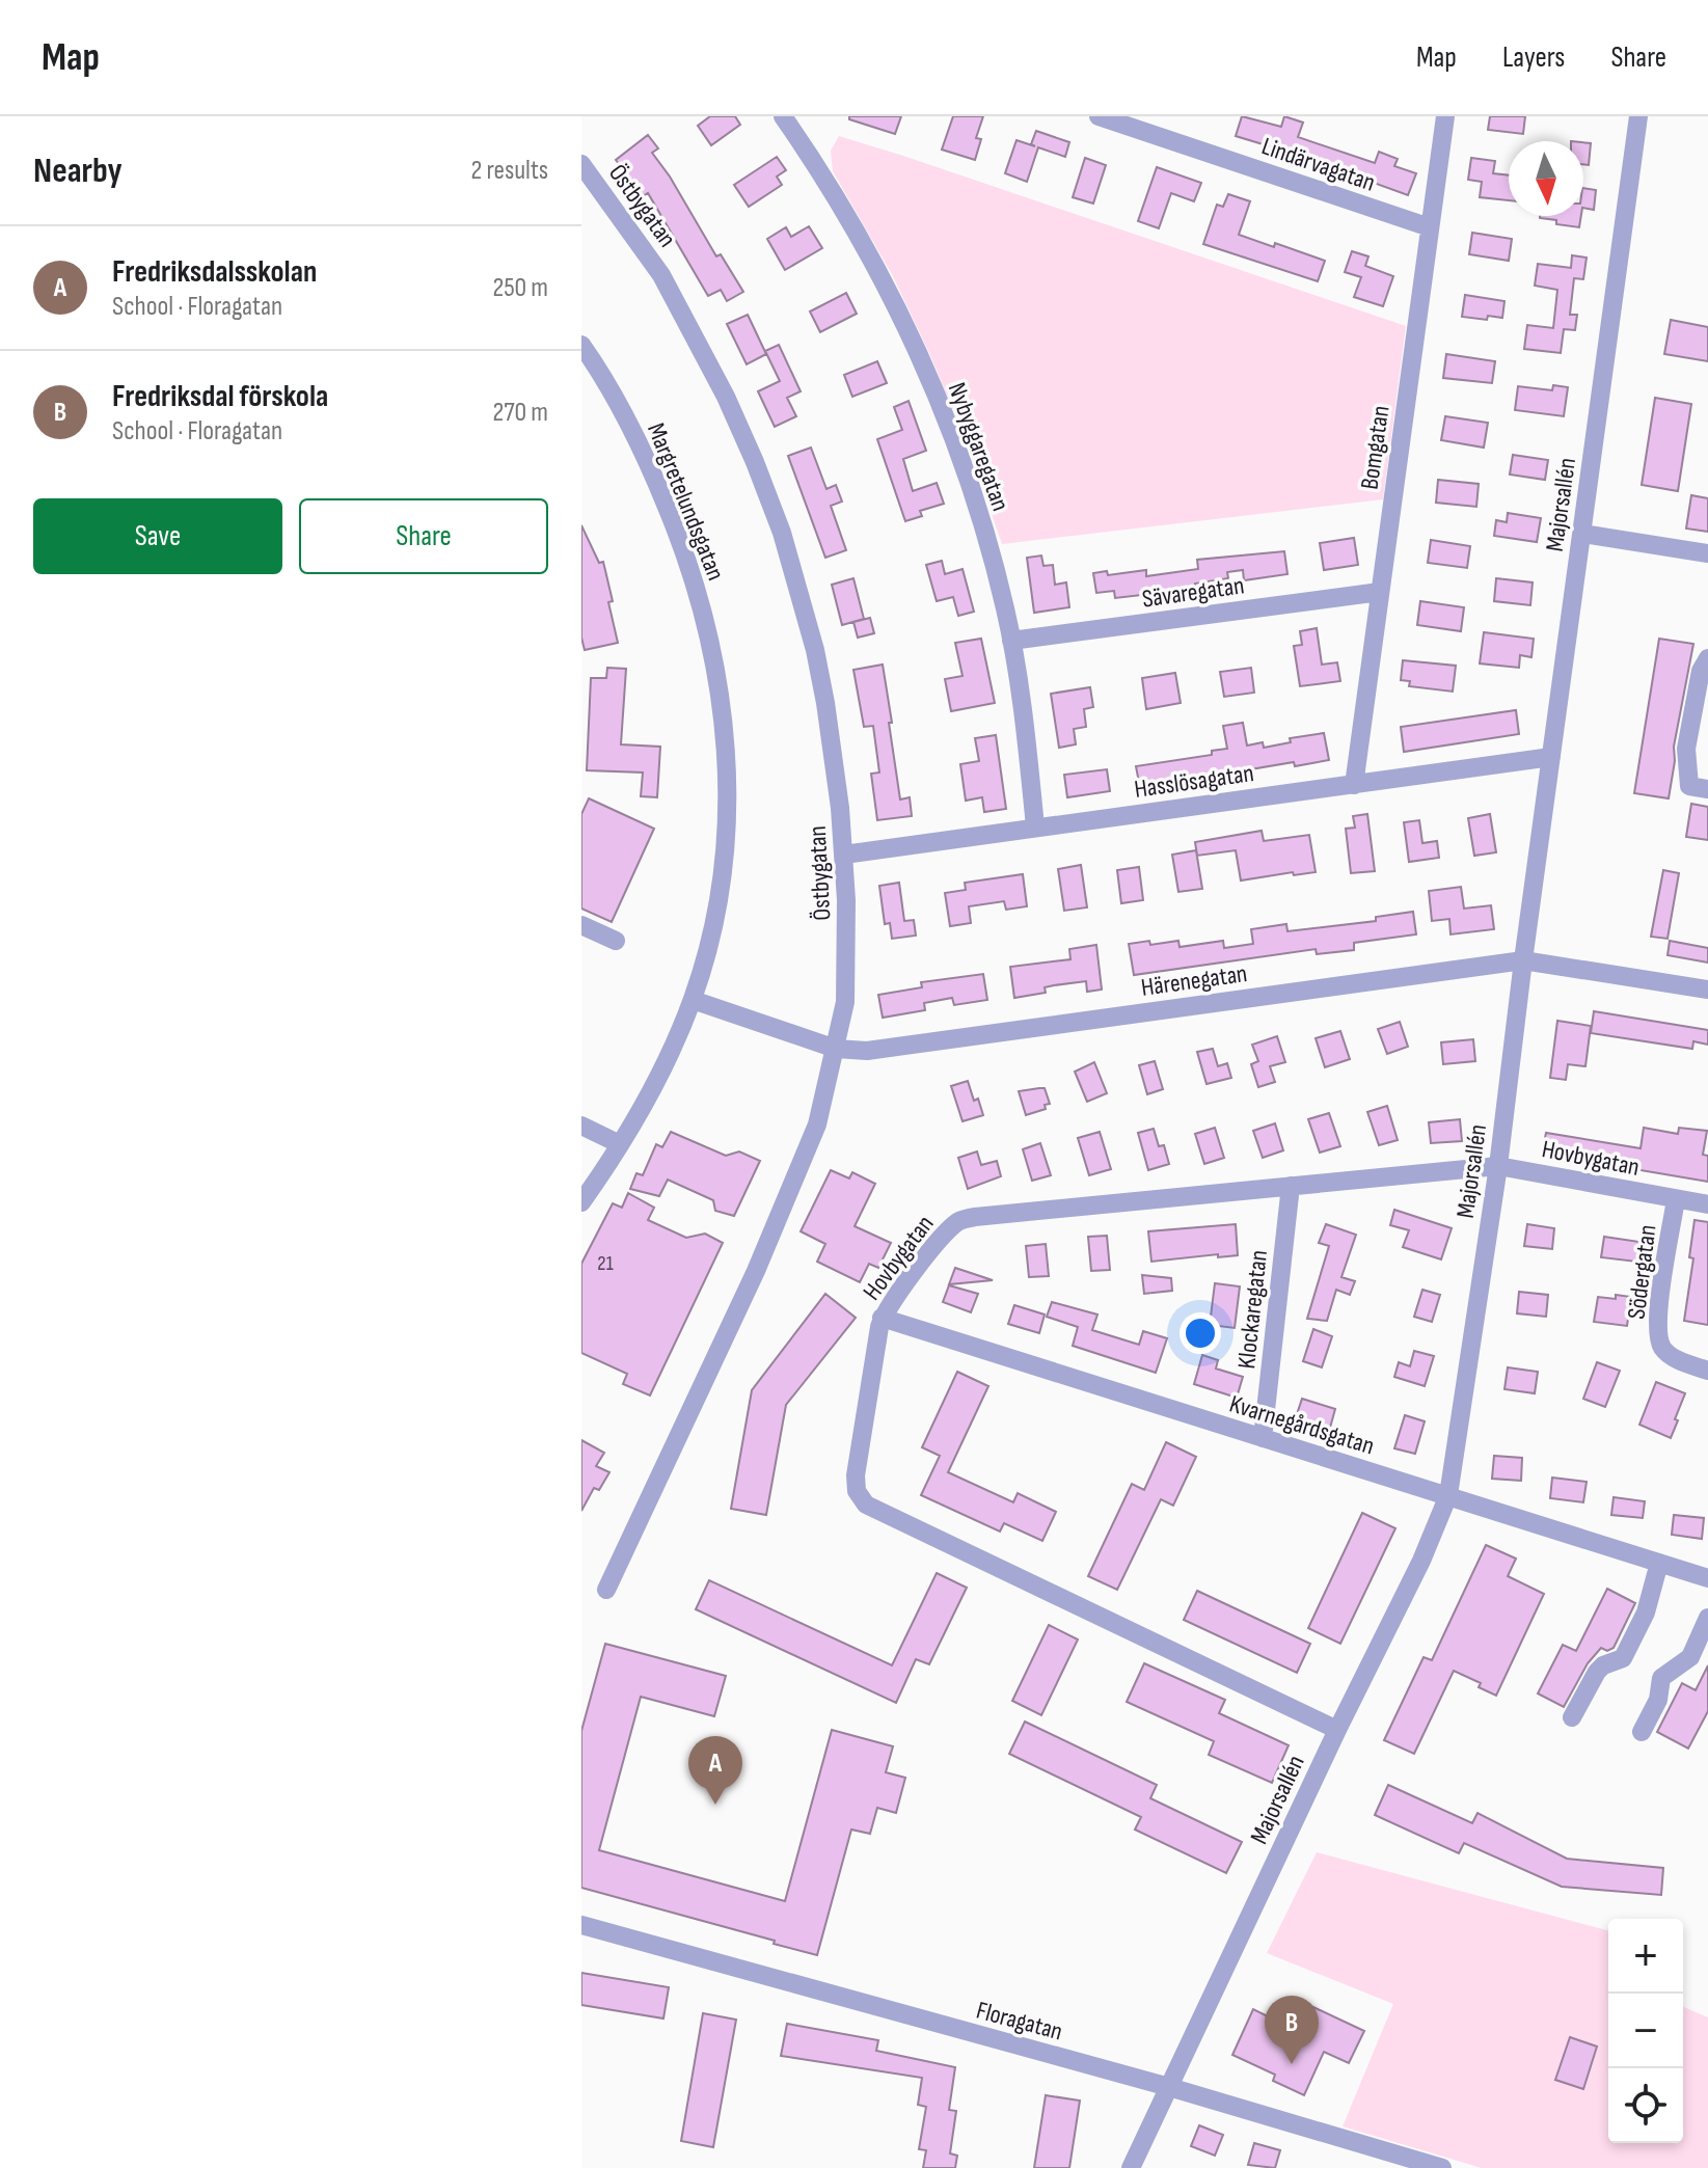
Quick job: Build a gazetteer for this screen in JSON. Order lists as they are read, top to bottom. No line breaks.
{"streets":{"street":["Lindärvagatan","Östbygatan","Nybyggaregatan","Bomgatan","Margretelundsgatan","Majorsallén","Sävaregatan","Hasslösagatan","Härenegatan","Hovbygatan","Södergatan","Klockaregatan","Kvarnegårdsgatan","Floragatan"]},"crossings":[["Lindärvagatan","Bomgatan"],["Östbygatan","Hasslösagatan"],["Östbygatan","Härenegatan"],["Nybyggaregatan","Sävaregatan"],["Nybyggaregatan","Hasslösagatan"],["Bomgatan","Sävaregatan"],["Bomgatan","Hasslösagatan"],["Margretelundsgatan","Härenegatan"],["Majorsallén","Hasslösagatan"],["Majorsallén","Härenegatan"],["Majorsallén","Hovbygatan"],["Majorsallén","Kvarnegårdsgatan"],["Majorsallén","Floragatan"],["Hovbygatan","Södergatan"],["Hovbygatan","Klockaregatan"],["Hovbygatan","Kvarnegårdsgatan"],["Klockaregatan","Kvarnegårdsgatan"]],"house_numbers":["21"],"north":"bottom","page":{"header":"Map","nav":["Map","Layers","Share"],"heading":["Nearby","2 results"],"list":[{"mark":"A","name":"Fredriksdalsskolan","note":"School · Floragatan","value":"250 m"},{"mark":"B","name":"Fredriksdal förskola","note":"School · Floragatan","value":"270 m"}],"buttons":["Save","Share"],"pins":["A","B"],"map_buttons":["+","−"]}}
